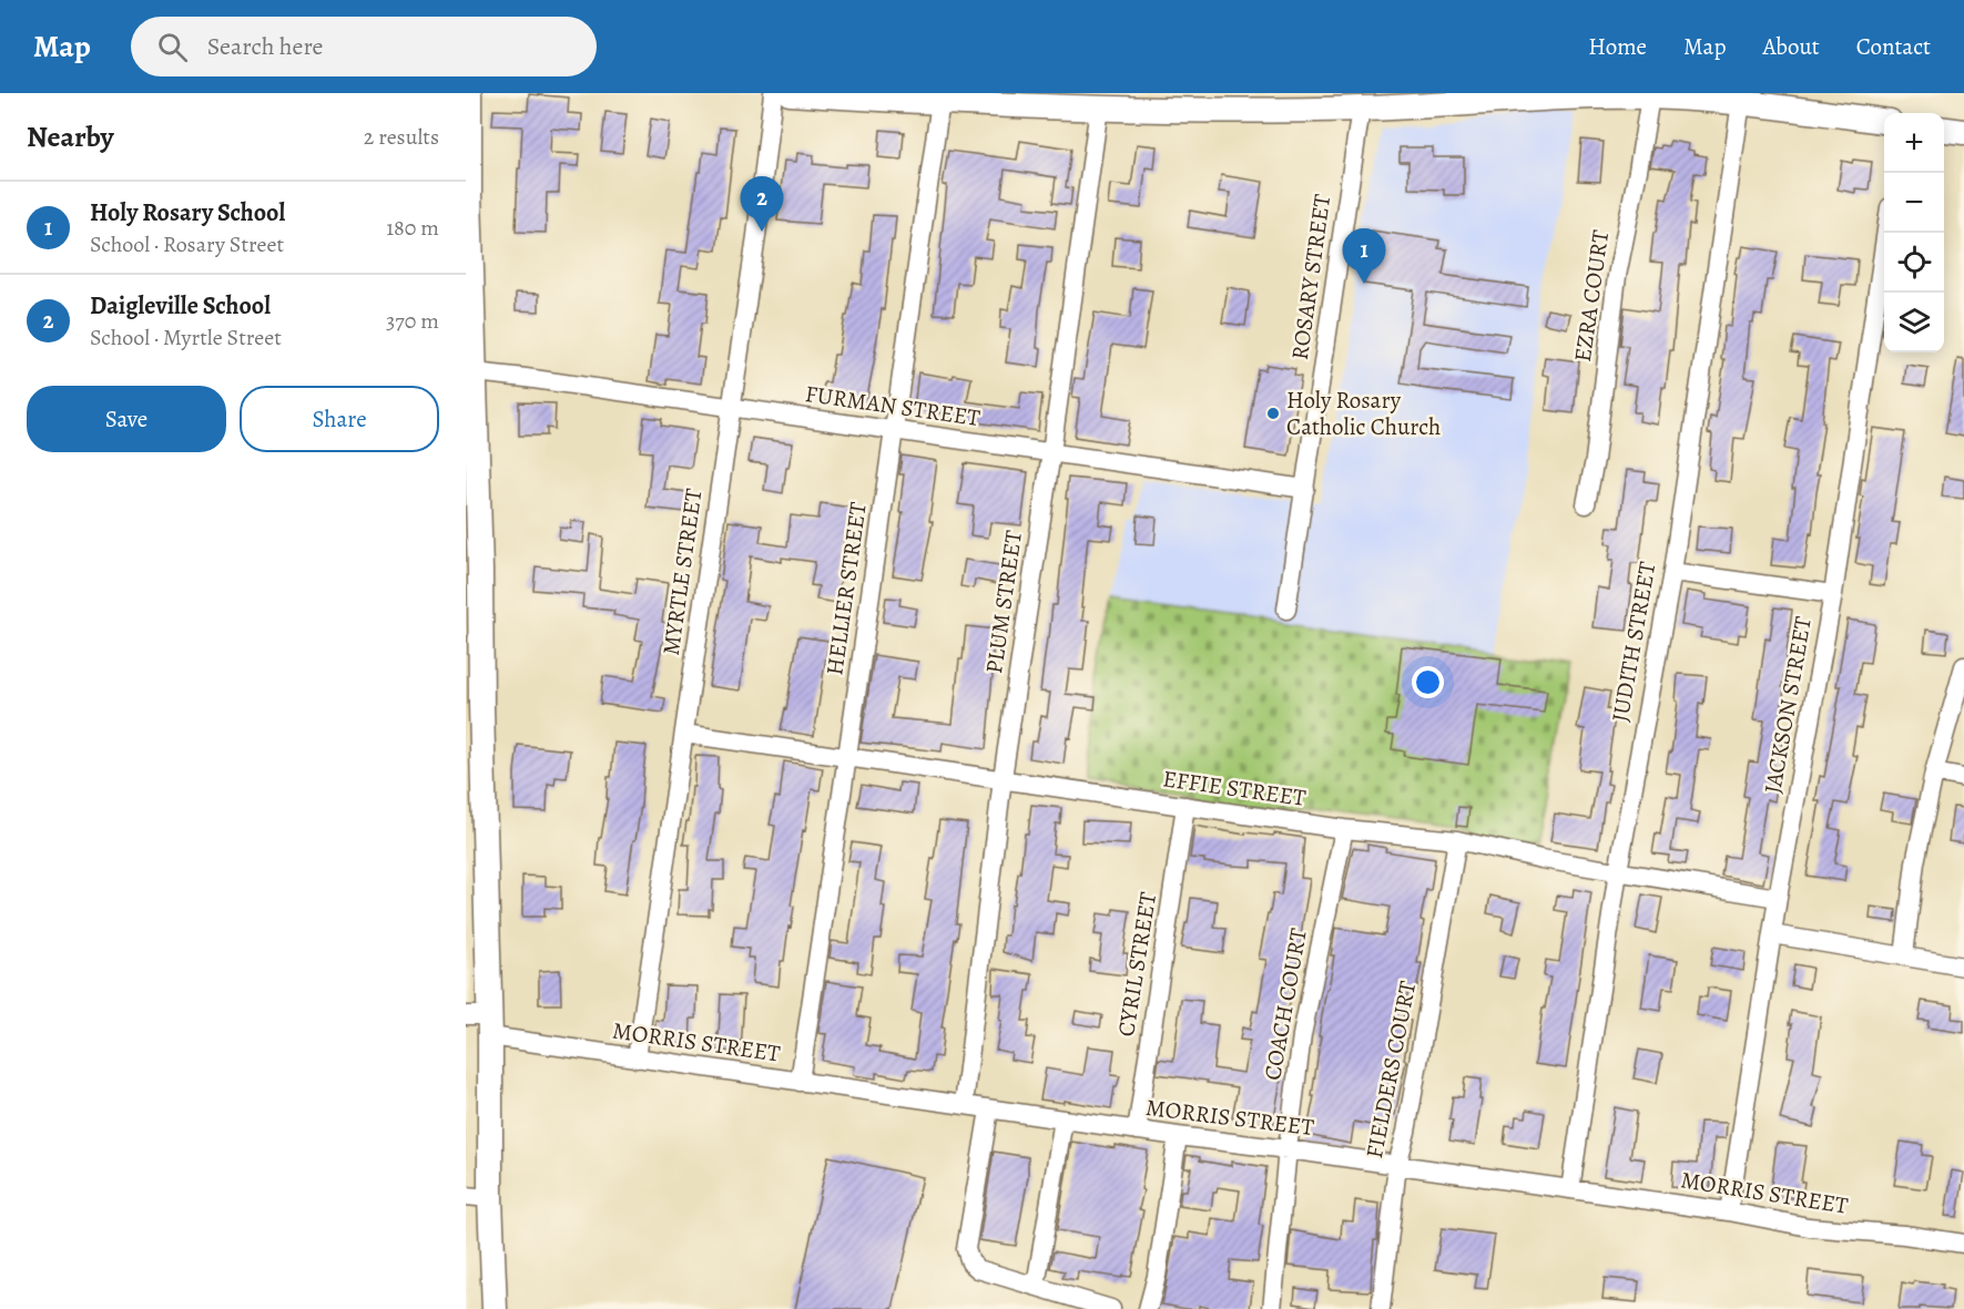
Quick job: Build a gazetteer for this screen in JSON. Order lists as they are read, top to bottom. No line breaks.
{"streets":{"street":["ROSARY STREET","EZRA COURT","FURMAN STREET","MYRTLE STREET","HELLIER STREET","PLUM STREET","JUDITH STREET","JACKSON STREET","EFFIE STREET","CYRIL STREET","COACH COURT","MORRIS STREET","FIELDERS COURT"]},"crossings":[["ROSARY STREET","FURMAN STREET"],["FURMAN STREET","MYRTLE STREET"],["FURMAN STREET","HELLIER STREET"],["FURMAN STREET","PLUM STREET"],["MYRTLE STREET","EFFIE STREET"],["MYRTLE STREET","MORRIS STREET"],["HELLIER STREET","EFFIE STREET"],["HELLIER STREET","MORRIS STREET"],["PLUM STREET","EFFIE STREET"],["PLUM STREET","MORRIS STREET"],["JUDITH STREET","EFFIE STREET"],["JUDITH STREET","MORRIS STREET"],["JACKSON STREET","EFFIE STREET"],["JACKSON STREET","MORRIS STREET"],["EFFIE STREET","CYRIL STREET"],["EFFIE STREET","COACH COURT"],["EFFIE STREET","FIELDERS COURT"],["CYRIL STREET","MORRIS STREET"],["COACH COURT","MORRIS STREET"],["MORRIS STREET","FIELDERS COURT"]],"places":["Holy Rosary Catholic Church"],"page":{"header":"Map","search":"Search here","nav":["Home","Map","About","Contact"],"heading":["Nearby","2 results"],"map_buttons":["+","−"],"pins":["2","1"],"list":[{"mark":"1","name":"Holy Rosary School","note":"School · Rosary Street","value":"180 m"},{"mark":"2","name":"Daigleville School","note":"School · Myrtle Street","value":"370 m"}],"buttons":["Save","Share"]}}
